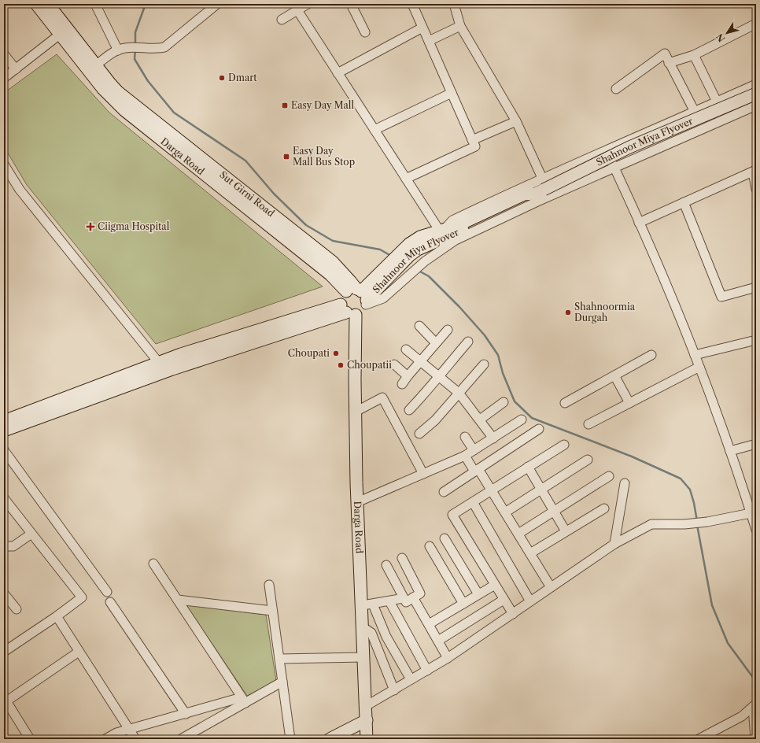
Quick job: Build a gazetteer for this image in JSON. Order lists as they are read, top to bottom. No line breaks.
{"streets":{"main road":["Shahnoor Miya Flyover","Darga Road"]},"crossings":[["Shahnoor Miya Flyover","Darga Road"]],"places":{"other":["Dmart","Shahnoormia Durgah","Choupati","Choupatii"],"transit":["Easy Day Mall","Easy Day Mall Bus Stop"],"health":["Ciigma Hospital"]},"north":"bottom left"}
